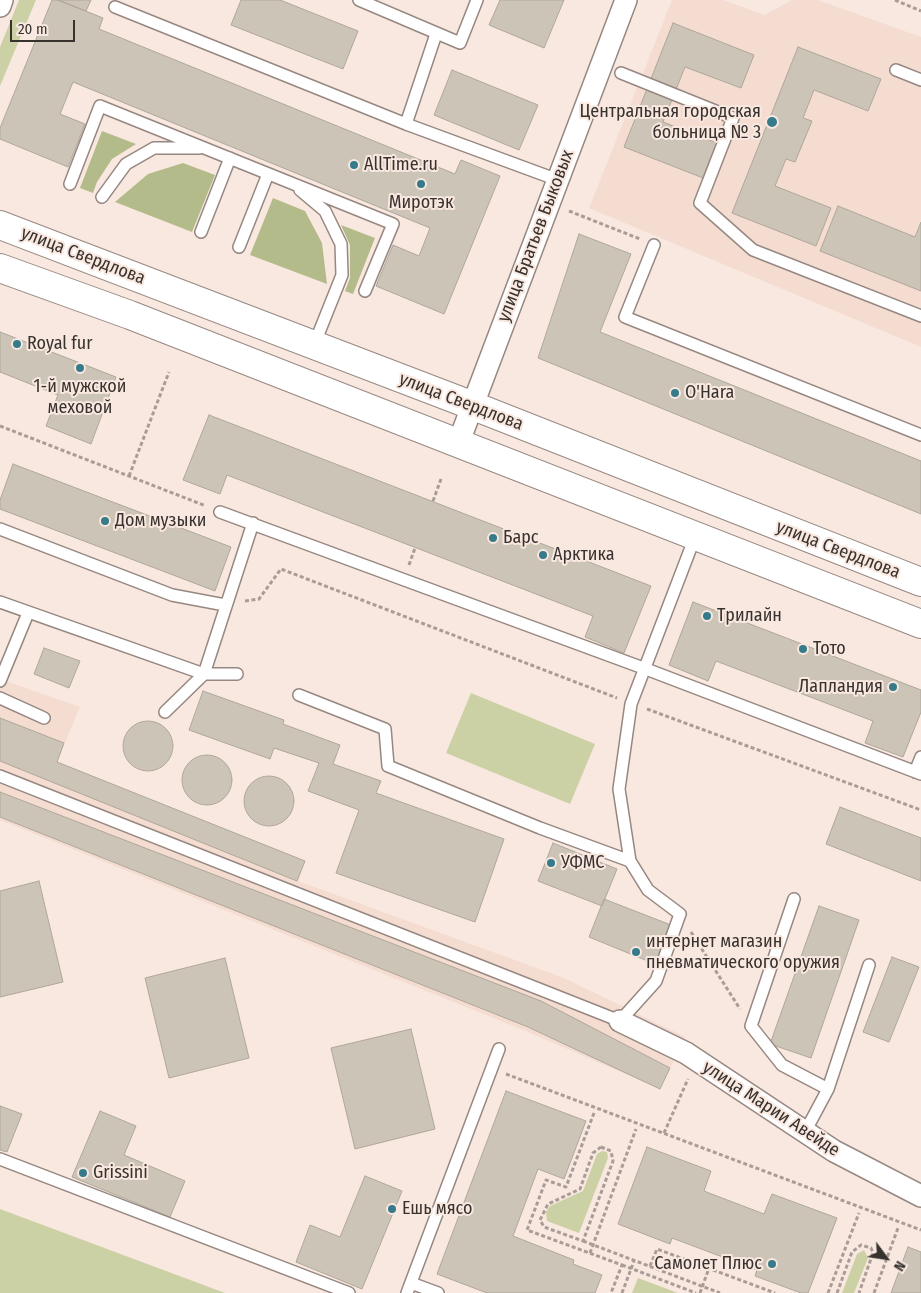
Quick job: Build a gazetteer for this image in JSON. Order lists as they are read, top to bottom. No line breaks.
{"streets":{"main road":["улица Свердлова"],"street":["улица Братьев Быковых","улица Марии Авейде"]},"crossings":[["улица Братьев Быковых","улица Свердлова"]],"places":["Центральная городская больница № 3","AllTime.ru","Миротэк","Royal fur","1-й мужской меховой","O'Hara","Дом музыки","Барс","Арктика","Трилайн","Тото","Лапландия","УФМС","интернет магазин пневматического оружия","Grissini","Ешь мясо","Самолет Плюс"],"scale_bar":"20 m","north":"bottom right"}
